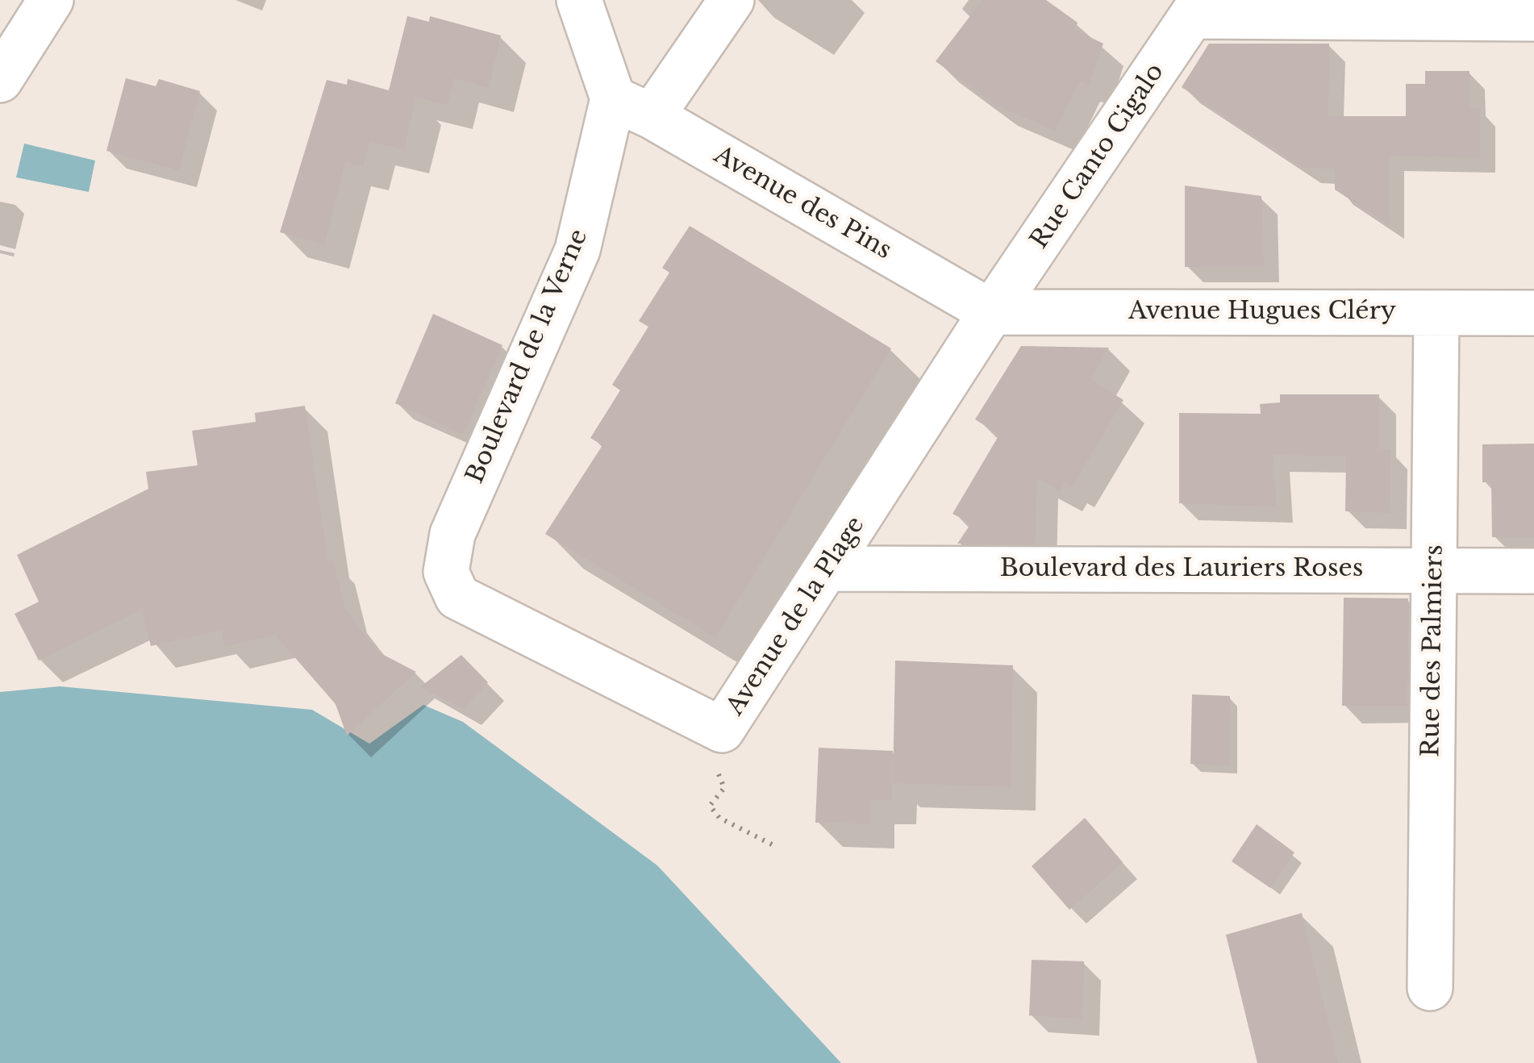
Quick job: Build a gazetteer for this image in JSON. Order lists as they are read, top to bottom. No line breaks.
{"streets":{"street":["Rue Canto Cigalo","Avenue des Pins","Avenue Hugues Cléry","Boulevard de la Verne","Boulevard des Lauriers Roses","Avenue de la Plage","Rue des Palmiers"]},"crossings":[["Rue Canto Cigalo","Avenue des Pins"],["Rue Canto Cigalo","Avenue Hugues Cléry"],["Rue Canto Cigalo","Avenue de la Plage"],["Avenue des Pins","Avenue Hugues Cléry"],["Avenue des Pins","Boulevard de la Verne"],["Avenue des Pins","Avenue de la Plage"],["Avenue Hugues Cléry","Avenue de la Plage"],["Avenue Hugues Cléry","Rue des Palmiers"],["Boulevard de la Verne","Avenue de la Plage"],["Boulevard des Lauriers Roses","Avenue de la Plage"],["Boulevard des Lauriers Roses","Rue des Palmiers"]]}
